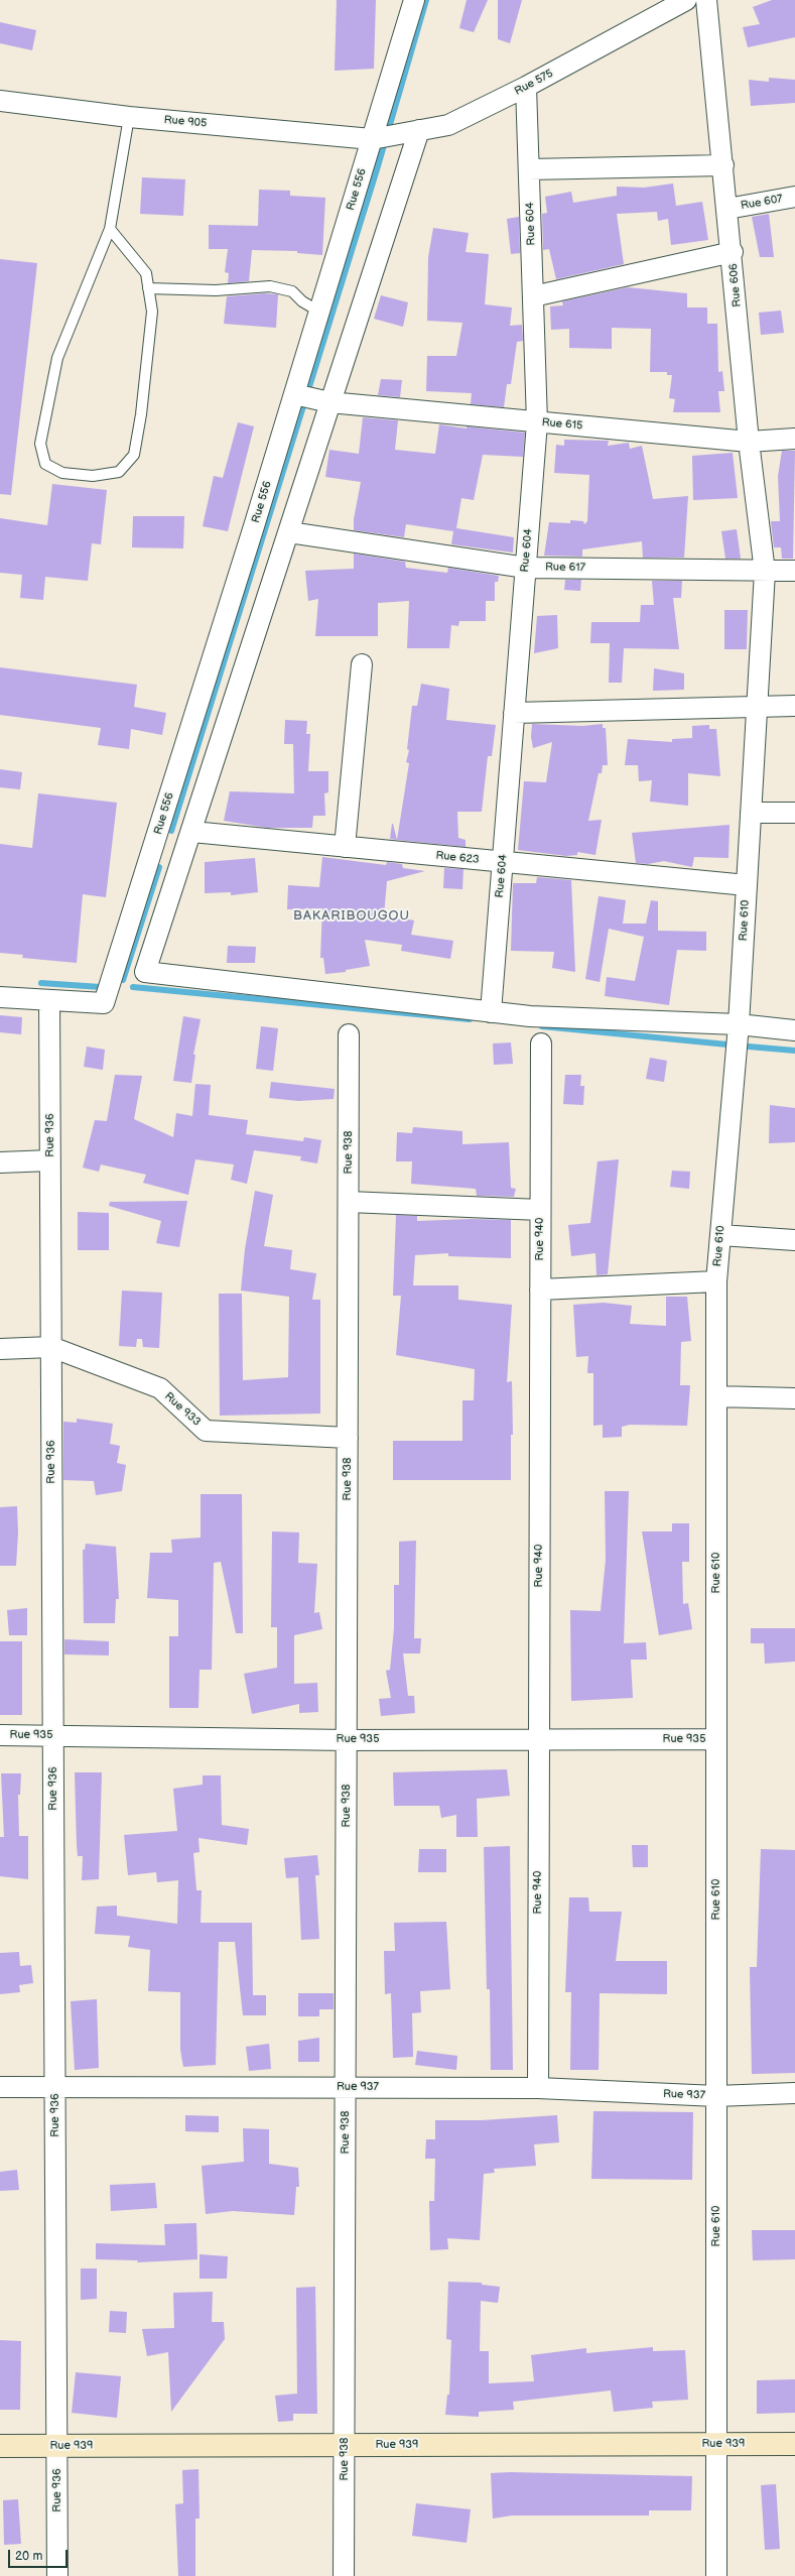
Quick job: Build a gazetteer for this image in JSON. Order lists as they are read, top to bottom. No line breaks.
{"streets":{"main road":["Rue 939"],"street":["Rue 575","Rue 905","Rue 556","Rue 607","Rue 604","Rue 606","Rue 615","Rue 617","Rue 623","Rue 610","Rue 936","Rue 938","Rue 940","Rue 933","Rue 935","Rue 937"]},"crossings":[["Rue 575","Rue 905"],["Rue 575","Rue 556"],["Rue 575","Rue 604"],["Rue 905","Rue 556"],["Rue 556","Rue 615"],["Rue 556","Rue 936"],["Rue 607","Rue 606"],["Rue 604","Rue 615"],["Rue 604","Rue 617"],["Rue 604","Rue 623"],["Rue 606","Rue 615"],["Rue 606","Rue 617"],["Rue 606","Rue 610"],["Rue 617","Rue 610"],["Rue 623","Rue 610"],["Rue 610","Rue 935"],["Rue 610","Rue 937"],["Rue 610","Rue 939"],["Rue 936","Rue 933"],["Rue 936","Rue 935"],["Rue 936","Rue 937"],["Rue 936","Rue 939"],["Rue 938","Rue 933"],["Rue 938","Rue 935"],["Rue 938","Rue 937"],["Rue 938","Rue 939"],["Rue 940","Rue 935"],["Rue 940","Rue 937"]],"districts":["BAKARIBOUGOU"],"scale_bar":"20 m"}
